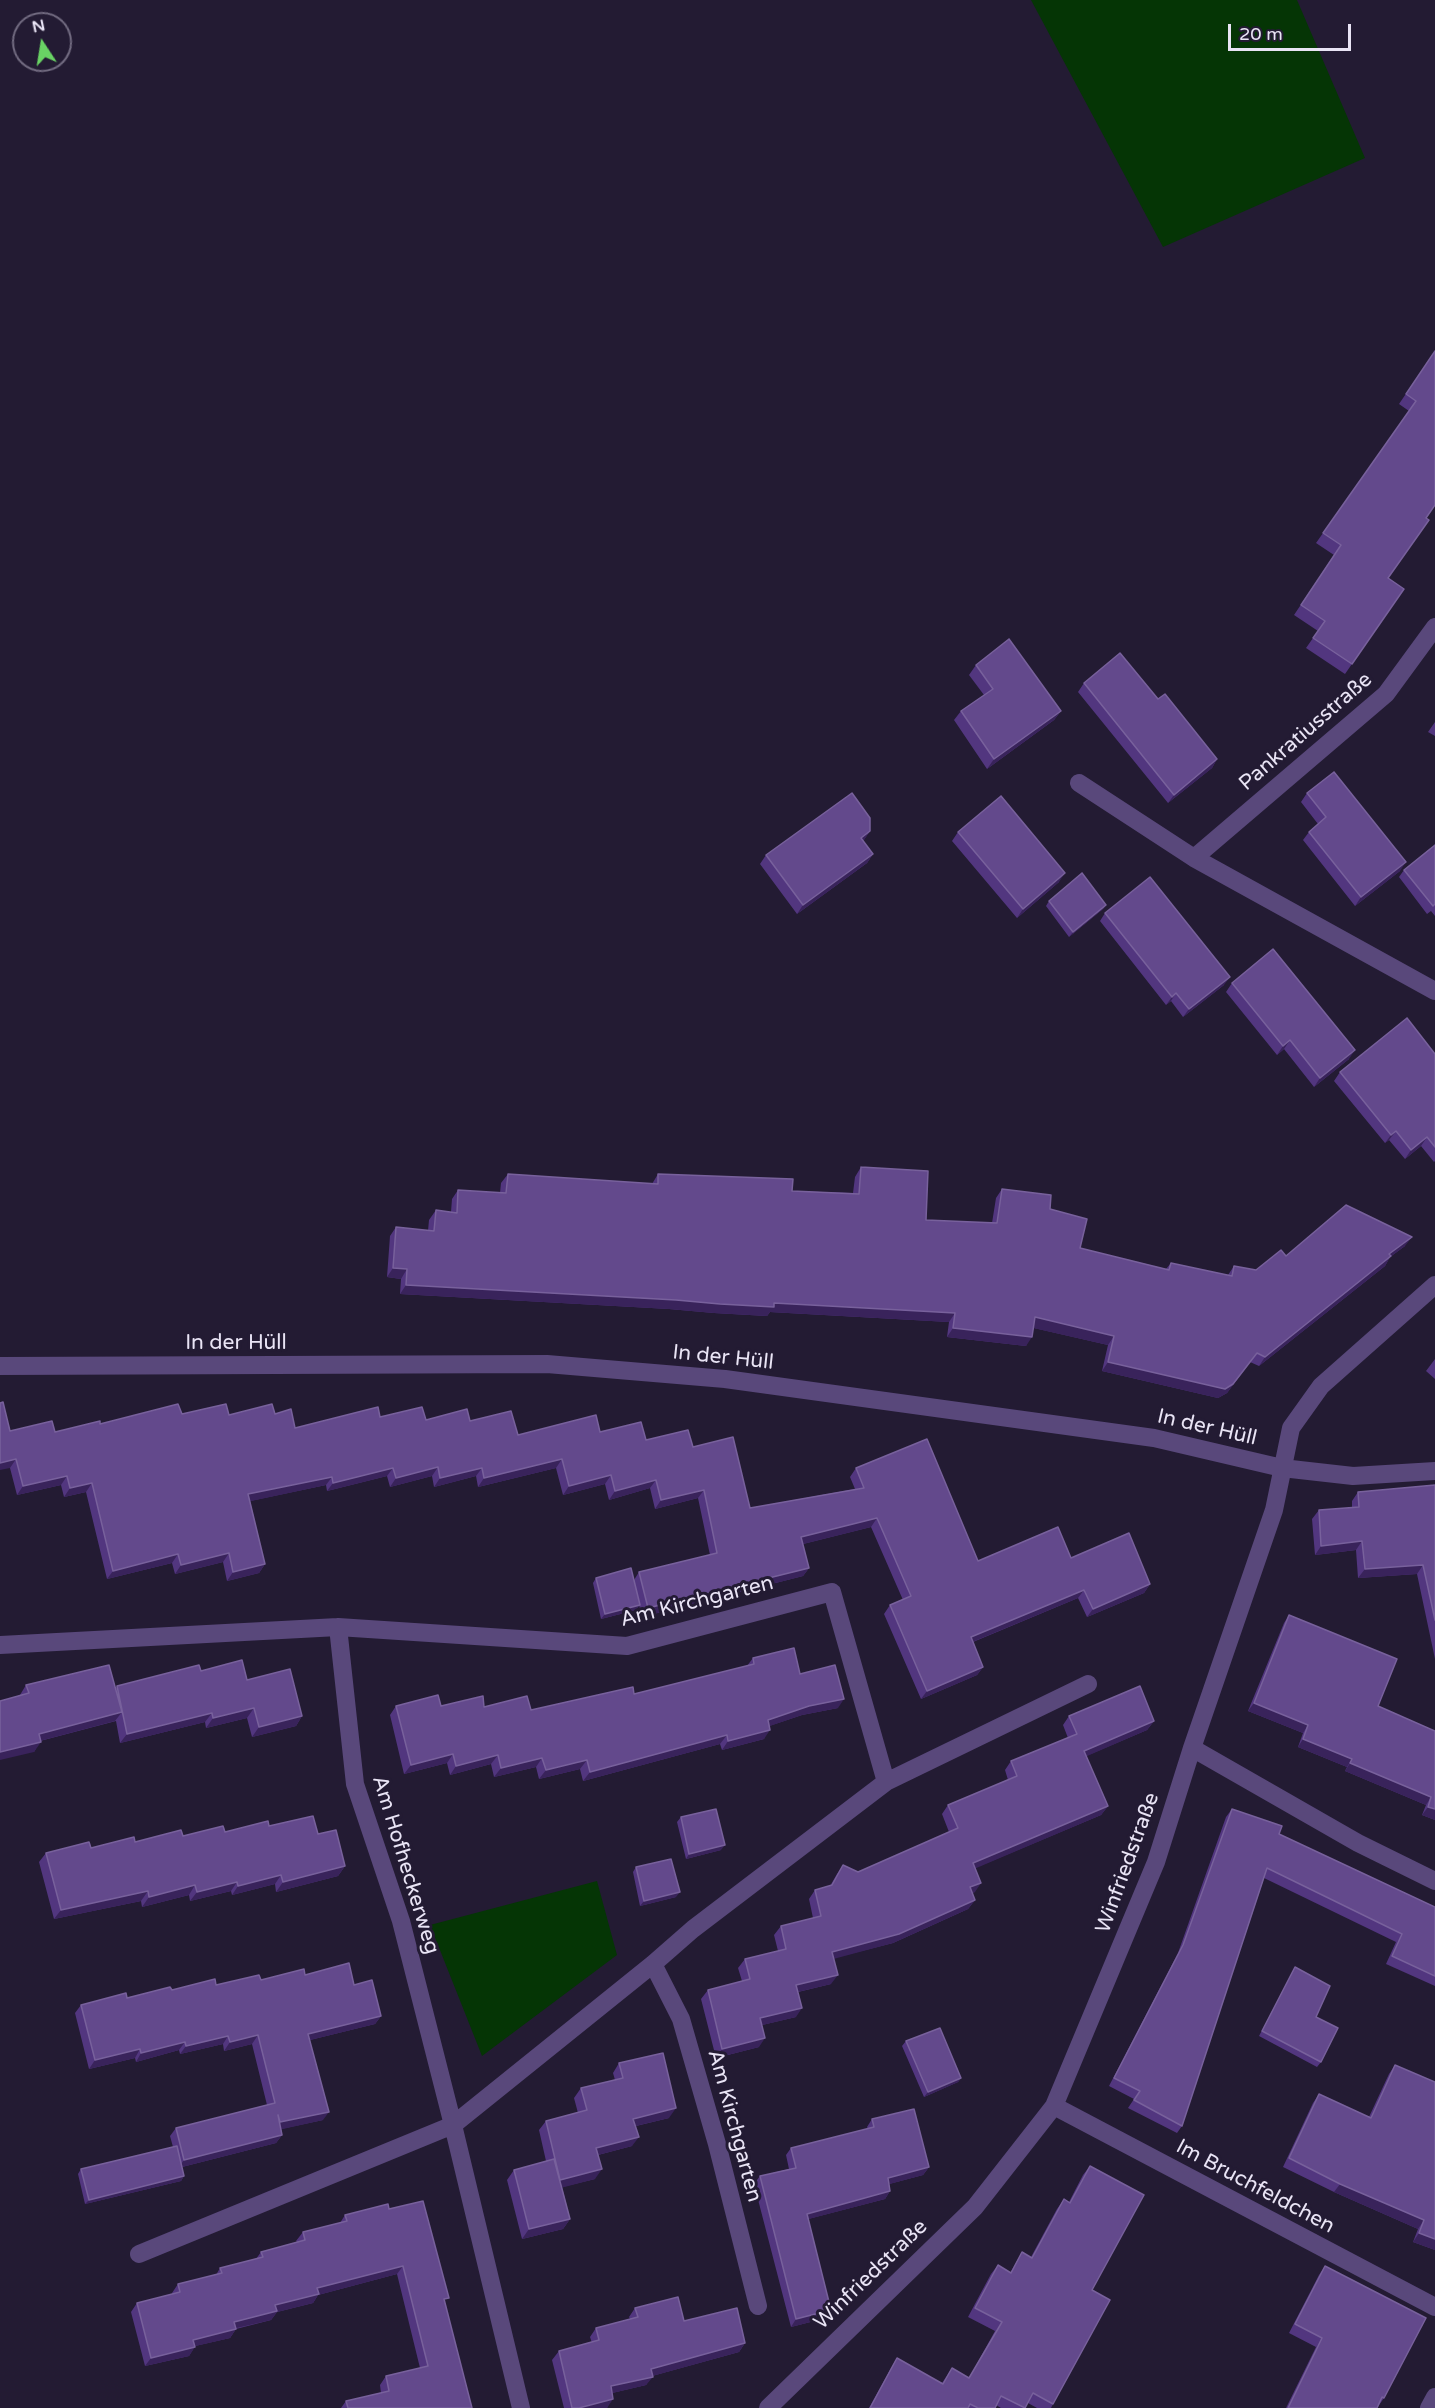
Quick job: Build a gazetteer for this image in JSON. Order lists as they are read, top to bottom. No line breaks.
{"streets":{"street":["Pankratiusstraße","In der Hüll","Am Kirchgarten","Winfriedstraße","Am Hofheckerweg","Im Bruchfeldchen"]},"crossings":[["In der Hüll","Winfriedstraße"],["Am Kirchgarten","Am Hofheckerweg"],["Winfriedstraße","Im Bruchfeldchen"]],"scale_bar":"20 m","north":"top"}
